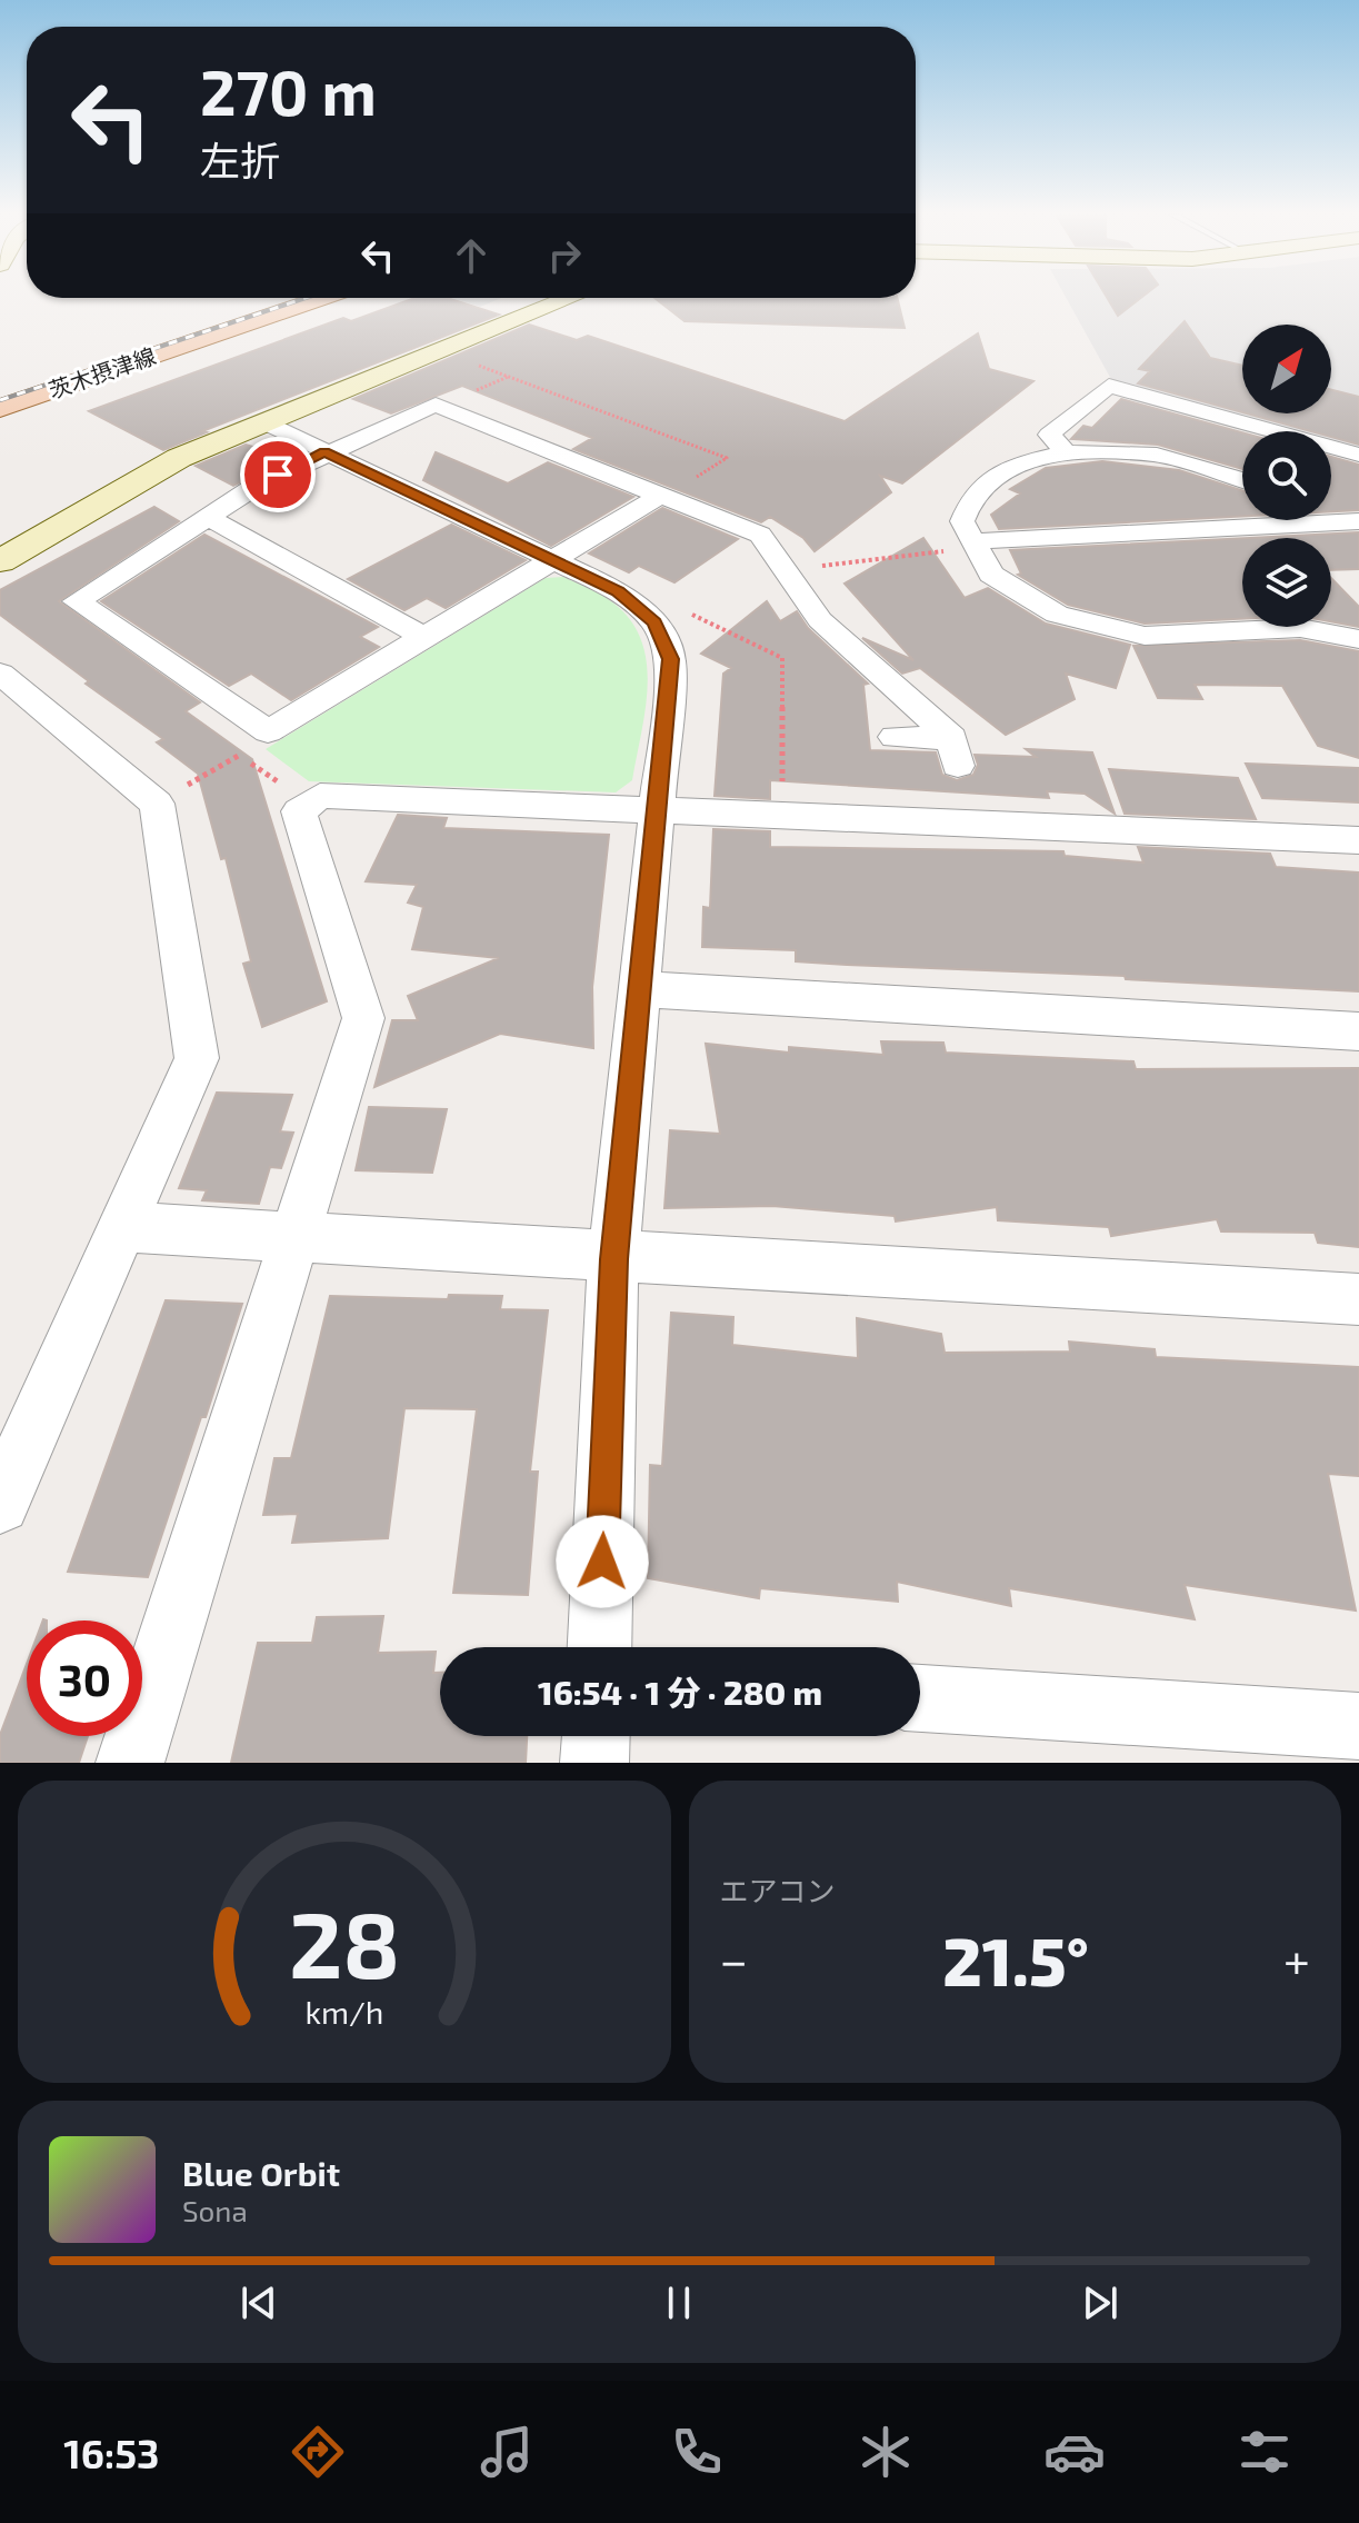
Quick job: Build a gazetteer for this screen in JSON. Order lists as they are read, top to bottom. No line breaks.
{"streets":{"main road":["茨木摂津線"]},"north":"top right","page":{"turn":["270 m","左折"],"limit":"30","trip":"16:54 · 1 分 · 280 m","tile":"エアコン","heat":["−","21.5°","+"],"song":["Blue Orbit","Sona"],"tabs":"16:53","gauge":["28","km/h"]}}
